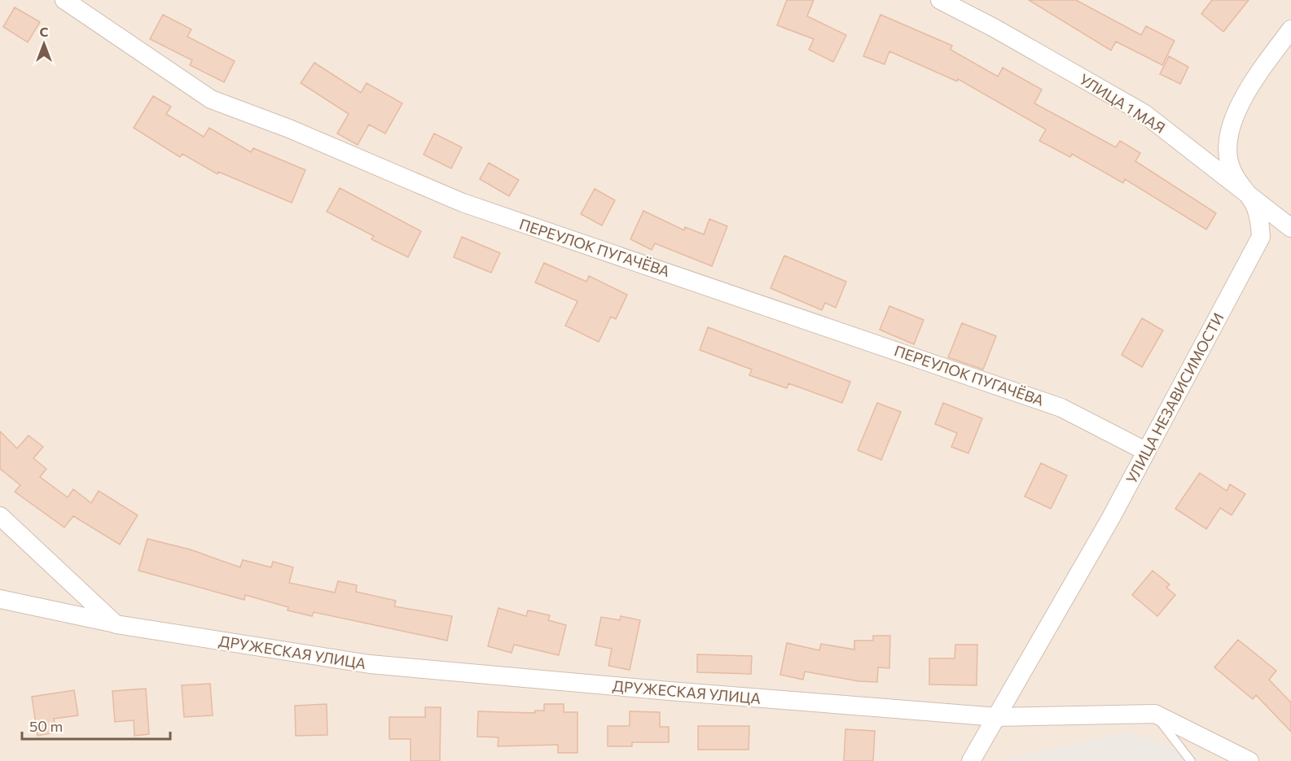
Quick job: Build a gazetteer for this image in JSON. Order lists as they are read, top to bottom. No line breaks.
{"streets":{"street":["УЛИЦА 1 МАЯ","ПЕРЕУЛОК ПУГАЧЁВА","УЛИЦА НЕЗАВИСИМОСТИ","ДРУЖЕСКАЯ УЛИЦА"]},"crossings":[["УЛИЦА 1 МАЯ","УЛИЦА НЕЗАВИСИМОСТИ"],["ПЕРЕУЛОК ПУГАЧЁВА","УЛИЦА НЕЗАВИСИМОСТИ"],["УЛИЦА НЕЗАВИСИМОСТИ","ДРУЖЕСКАЯ УЛИЦА"]],"scale_bar":"50 m","north":"top"}
